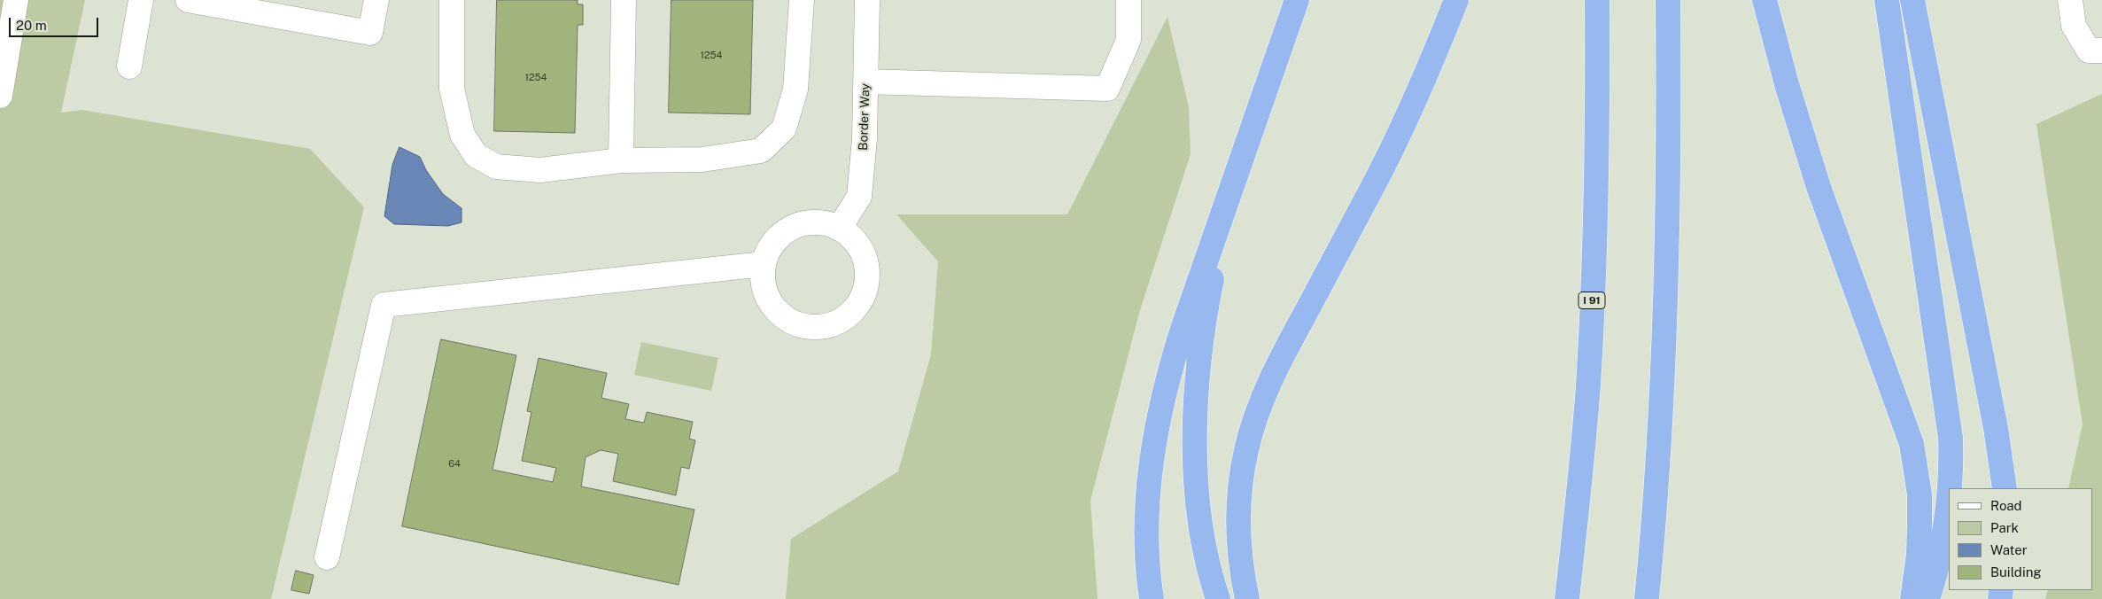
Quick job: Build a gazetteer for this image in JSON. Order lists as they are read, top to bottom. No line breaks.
{"streets":{"highway":["I 91"],"street":["Border Way"]},"house_numbers":["1254","1254","64"],"legend":["Road","Park","Water","Building"],"scale_bar":"20 m"}
